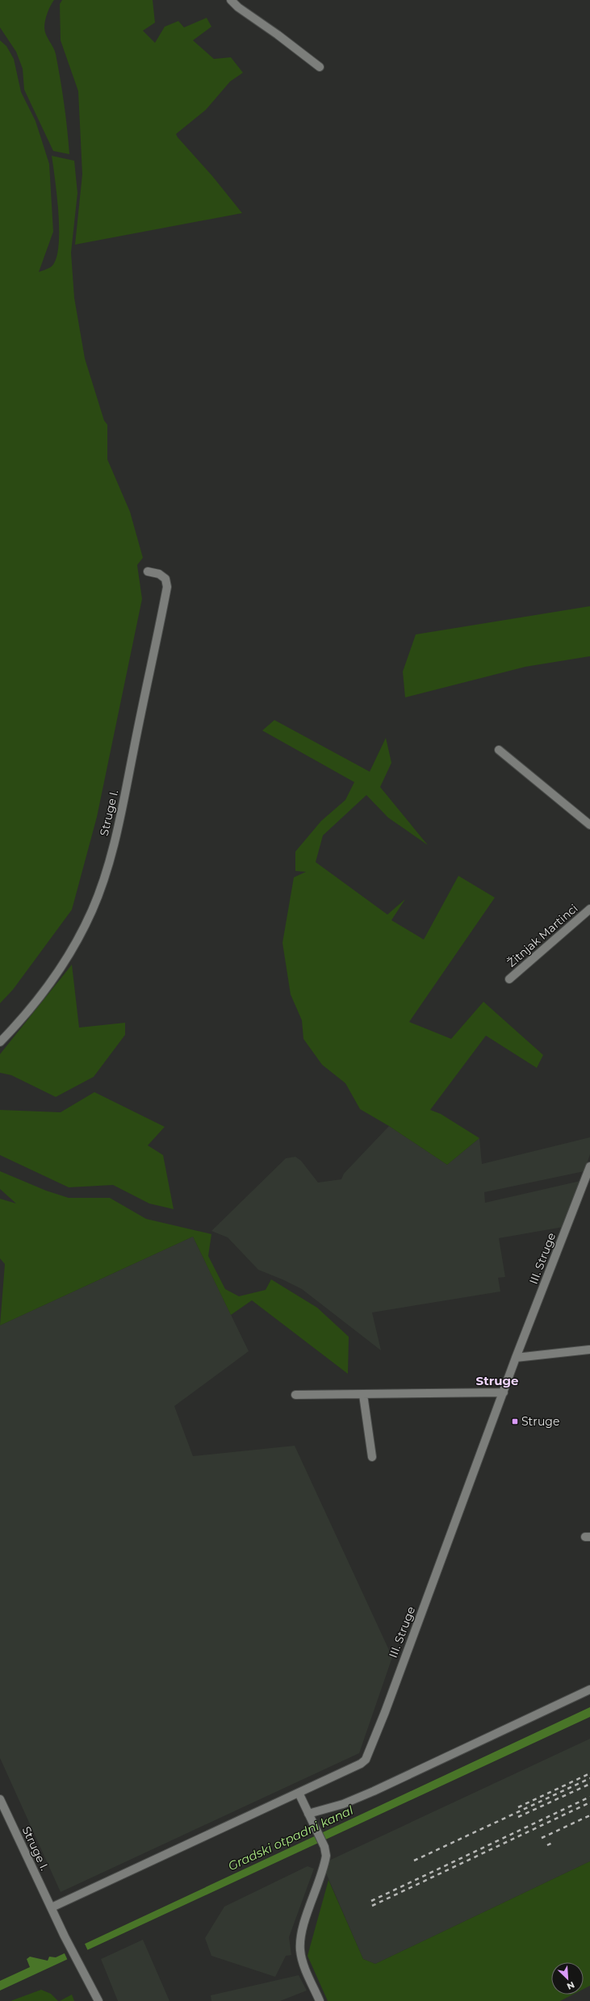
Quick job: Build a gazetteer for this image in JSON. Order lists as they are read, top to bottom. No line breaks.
{"streets":{"street":["Struge I.","Žitnjak Martinci","III. Struge"]},"crossings":[["Struge I.","III. Struge"]],"districts":["Struge"],"water":["Gradski otpadni kanal"],"places":{"transit":["Struge"]},"north":"bottom right"}
